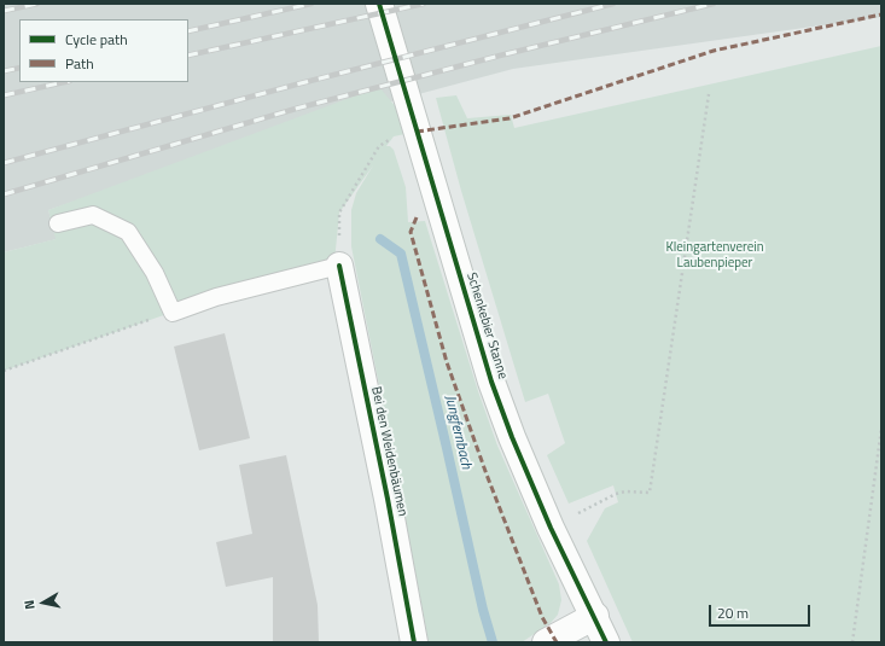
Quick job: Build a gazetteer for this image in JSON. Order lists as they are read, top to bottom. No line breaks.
{"streets":{"street":["Schenkebier Stanne","Bei den Weidenbäumen"]},"water":["Jungfernbach"],"parks":["Kleingartenverein Laubenpieper"],"legend":["Cycle path","Path"],"scale_bar":"20 m","north":"left"}
